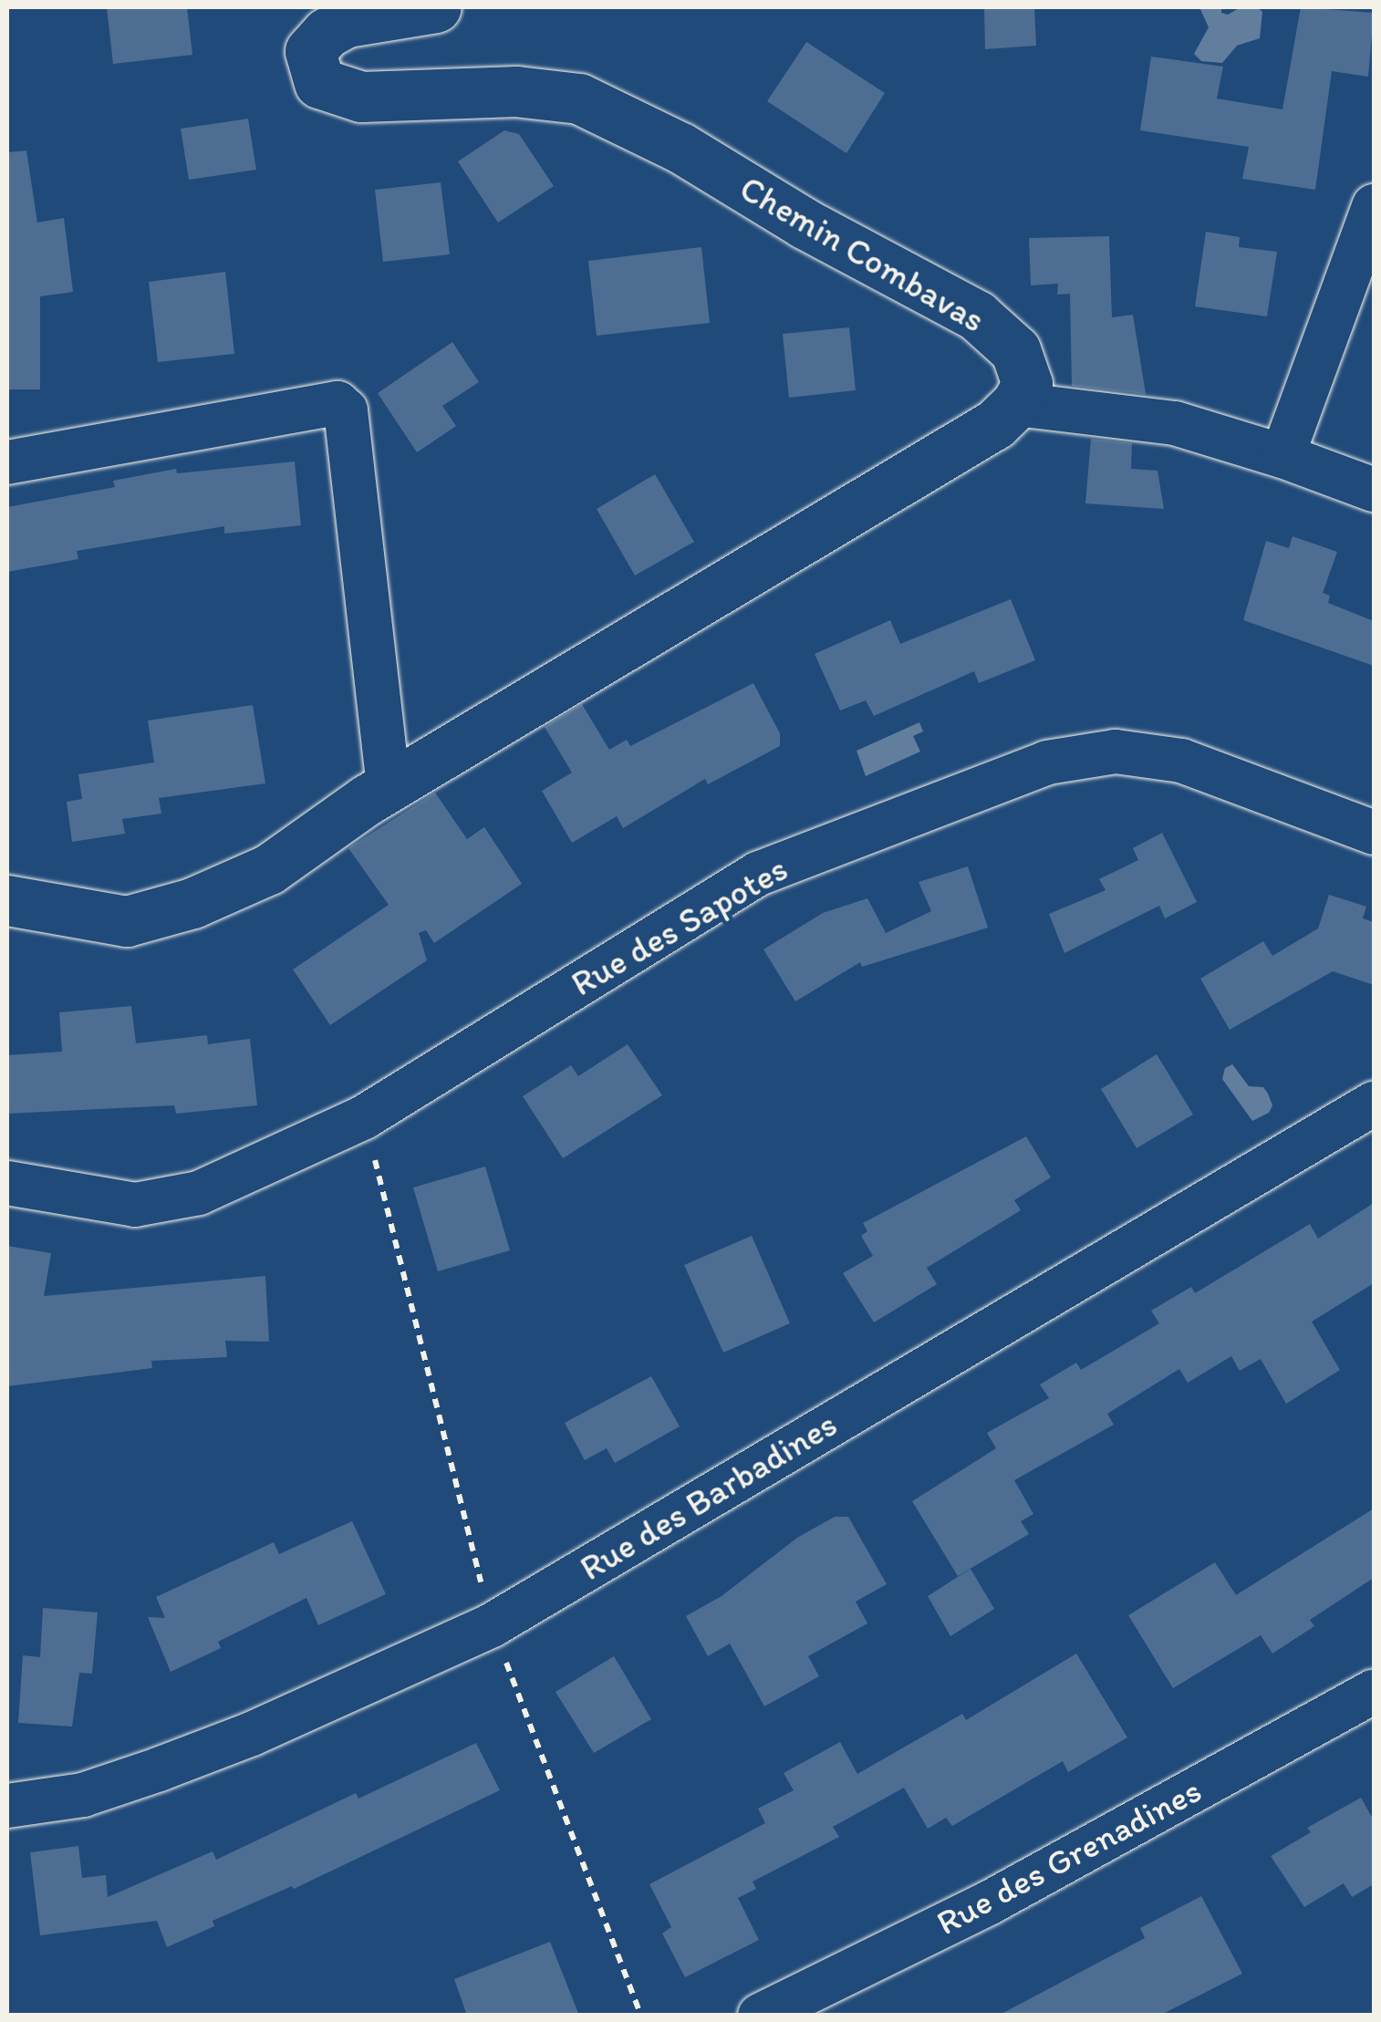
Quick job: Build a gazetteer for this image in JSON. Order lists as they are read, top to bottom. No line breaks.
{"streets":{"street":["Chemin Combavas","Rue des Sapotes","Rue des Barbadines","Rue des Grenadines"]}}
